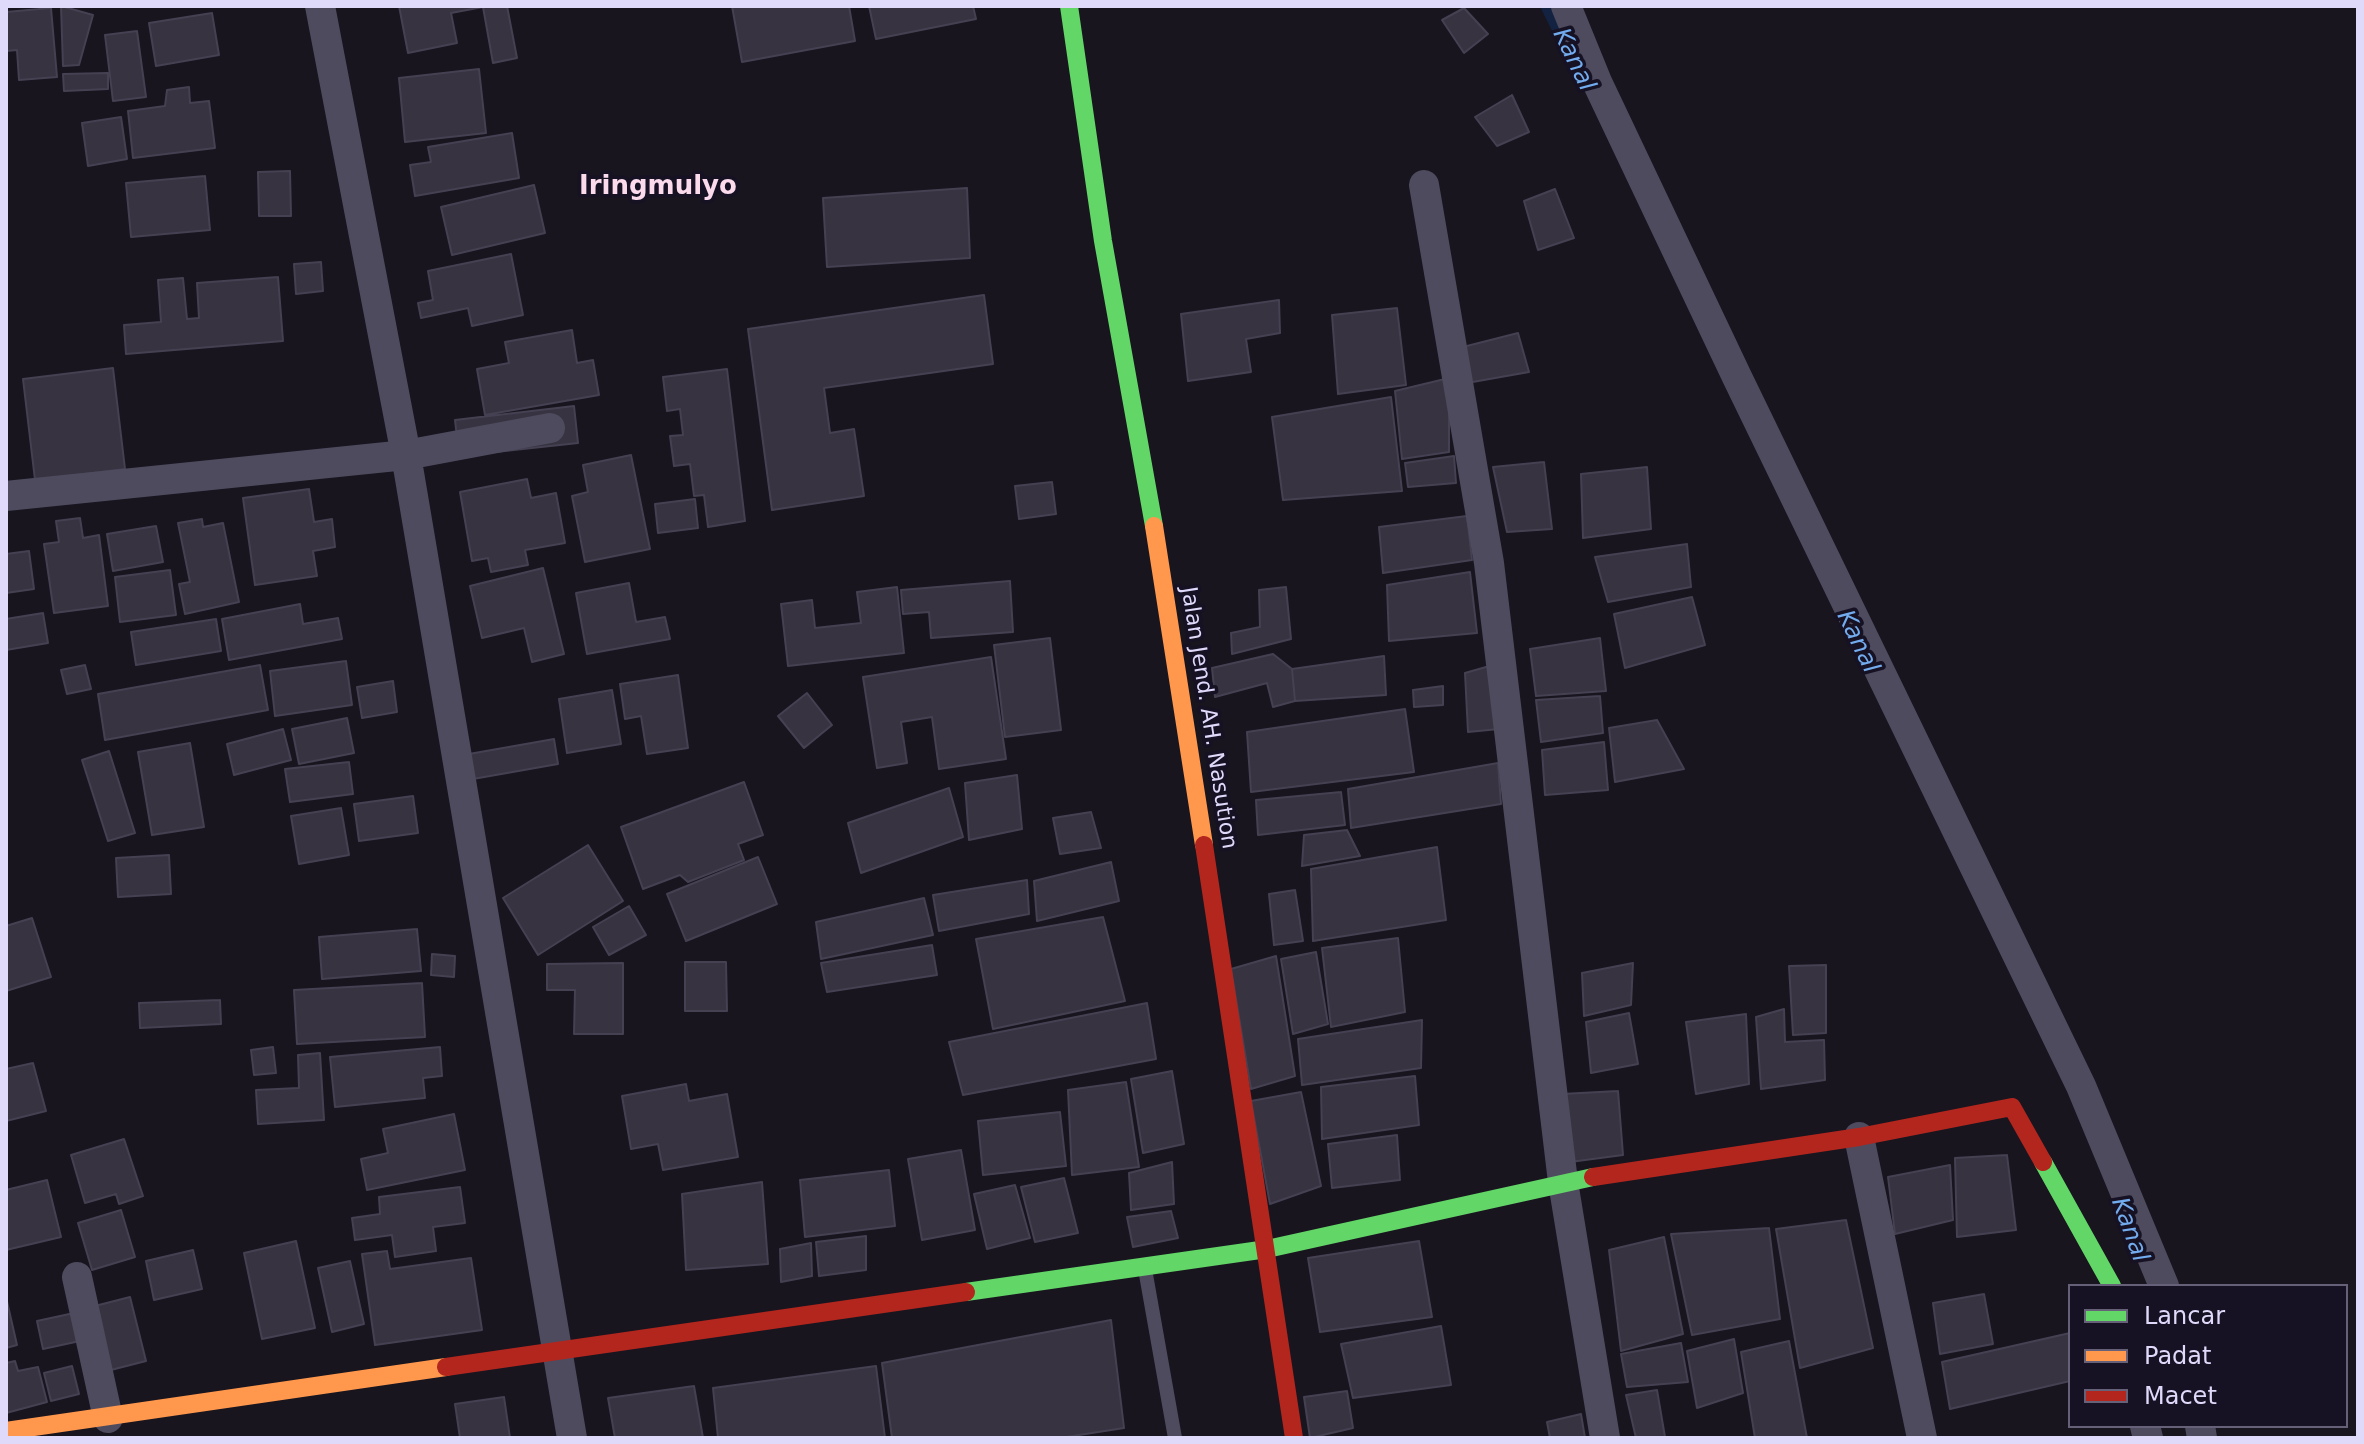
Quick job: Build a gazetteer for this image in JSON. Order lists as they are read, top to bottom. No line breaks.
{"streets":{"main road":["Jalan Jend. AH. Nasution"]},"districts":["Iringmulyo"],"water":["Kanal"],"legend":["Lancar","Padat","Macet"]}
